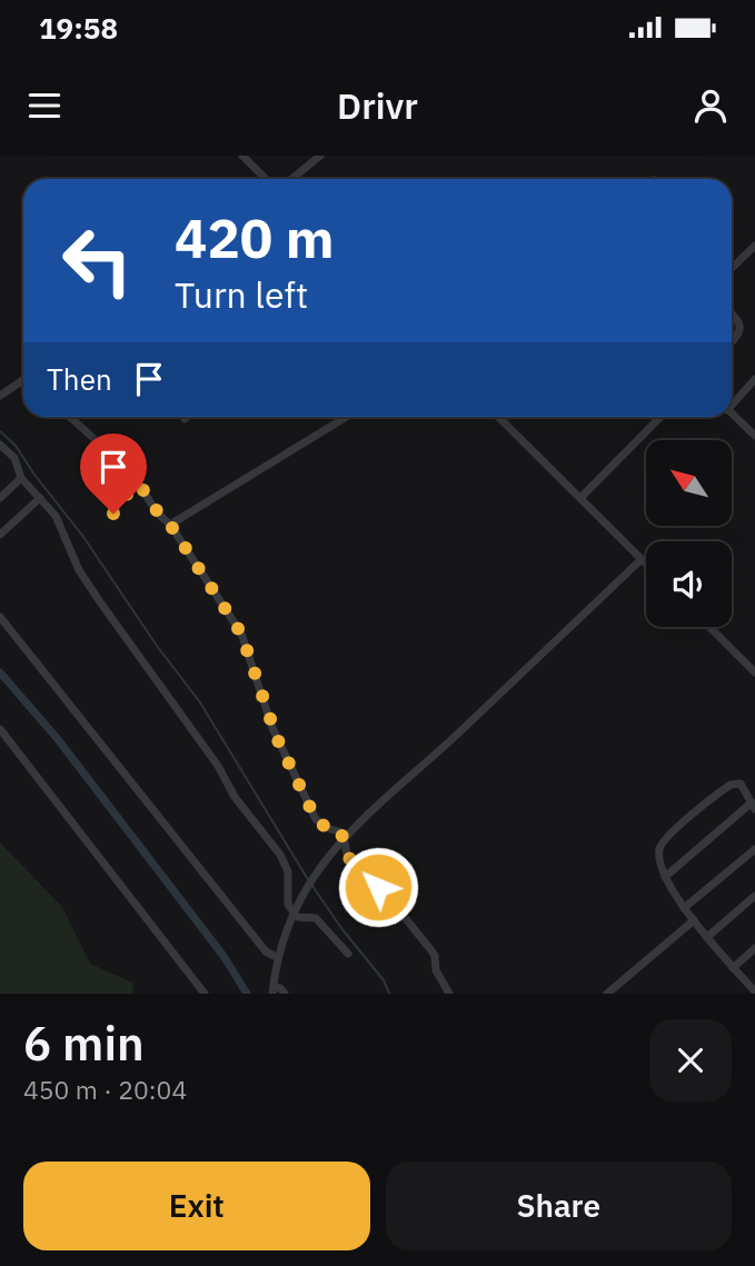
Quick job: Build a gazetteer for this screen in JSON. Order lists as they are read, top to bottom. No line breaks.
{"north":"top left","page":{"status":"19:58","header":"Drivr","turn":["420 m","Turn left"],"then":"Then","heading":["6 min","450 m · 20:04"],"buttons":["Exit","Share"]}}
